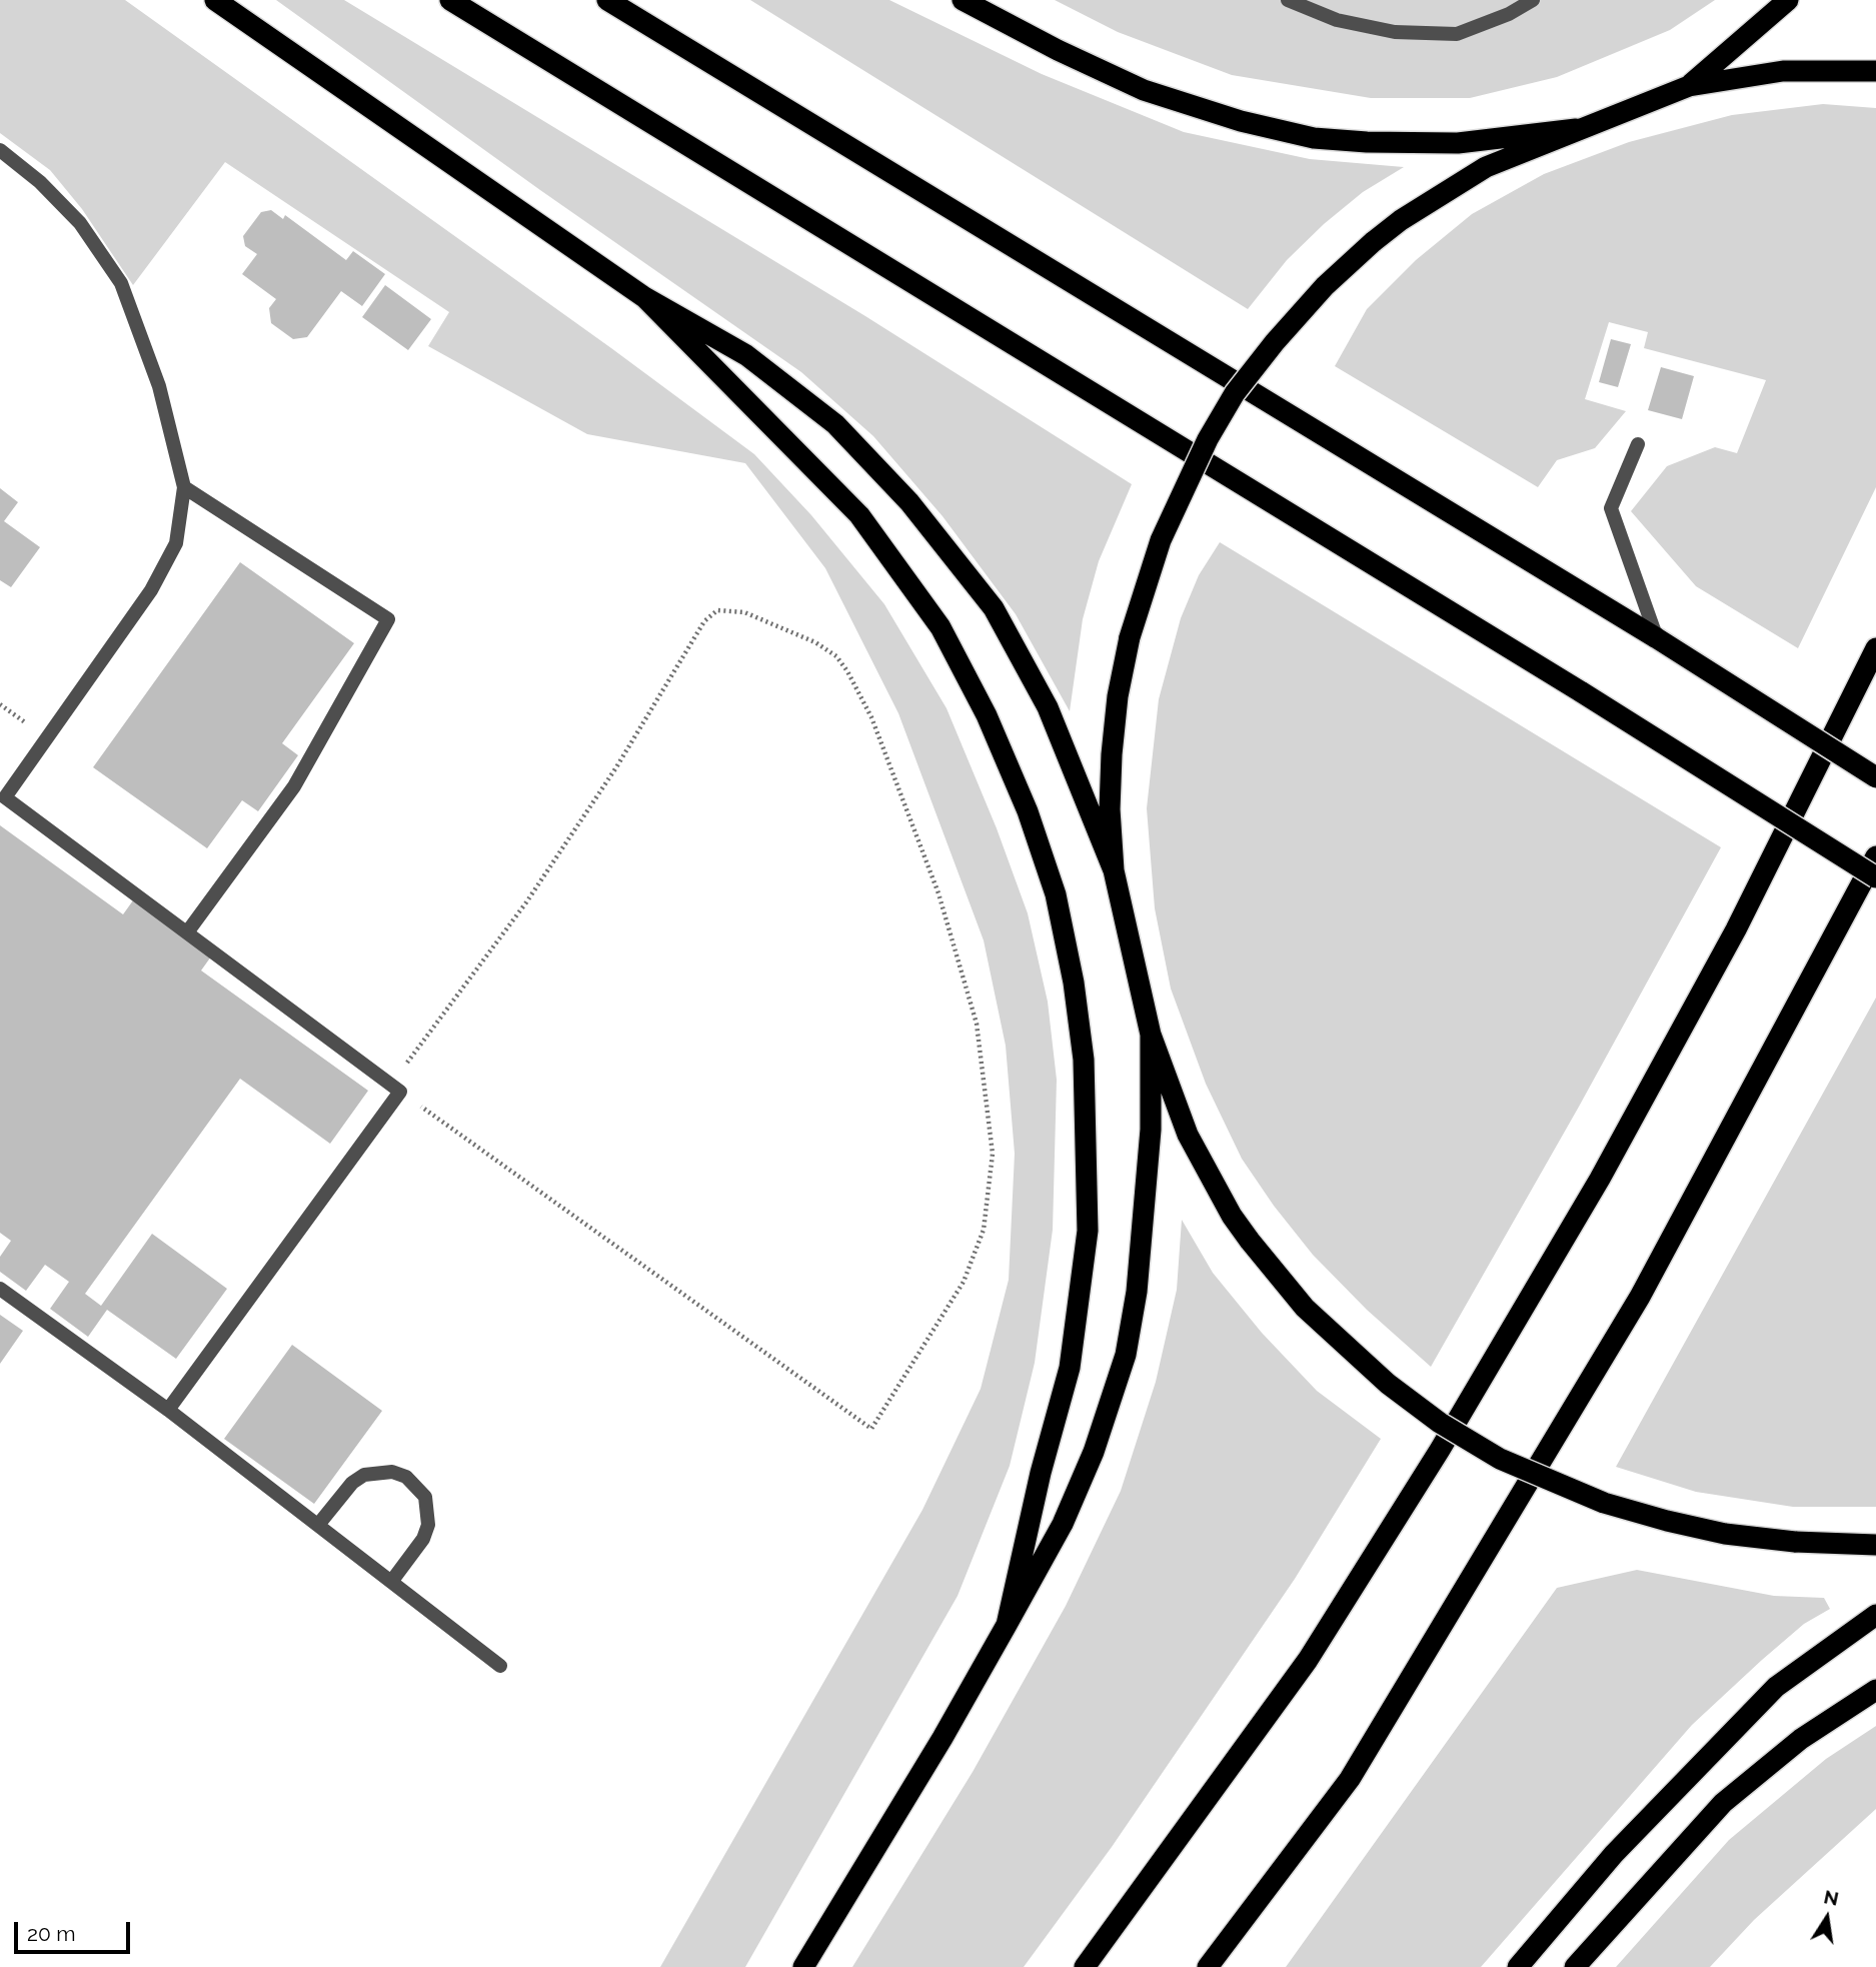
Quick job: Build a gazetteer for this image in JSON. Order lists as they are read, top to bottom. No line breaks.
{"scale_bar":"20 m","north":"top"}
